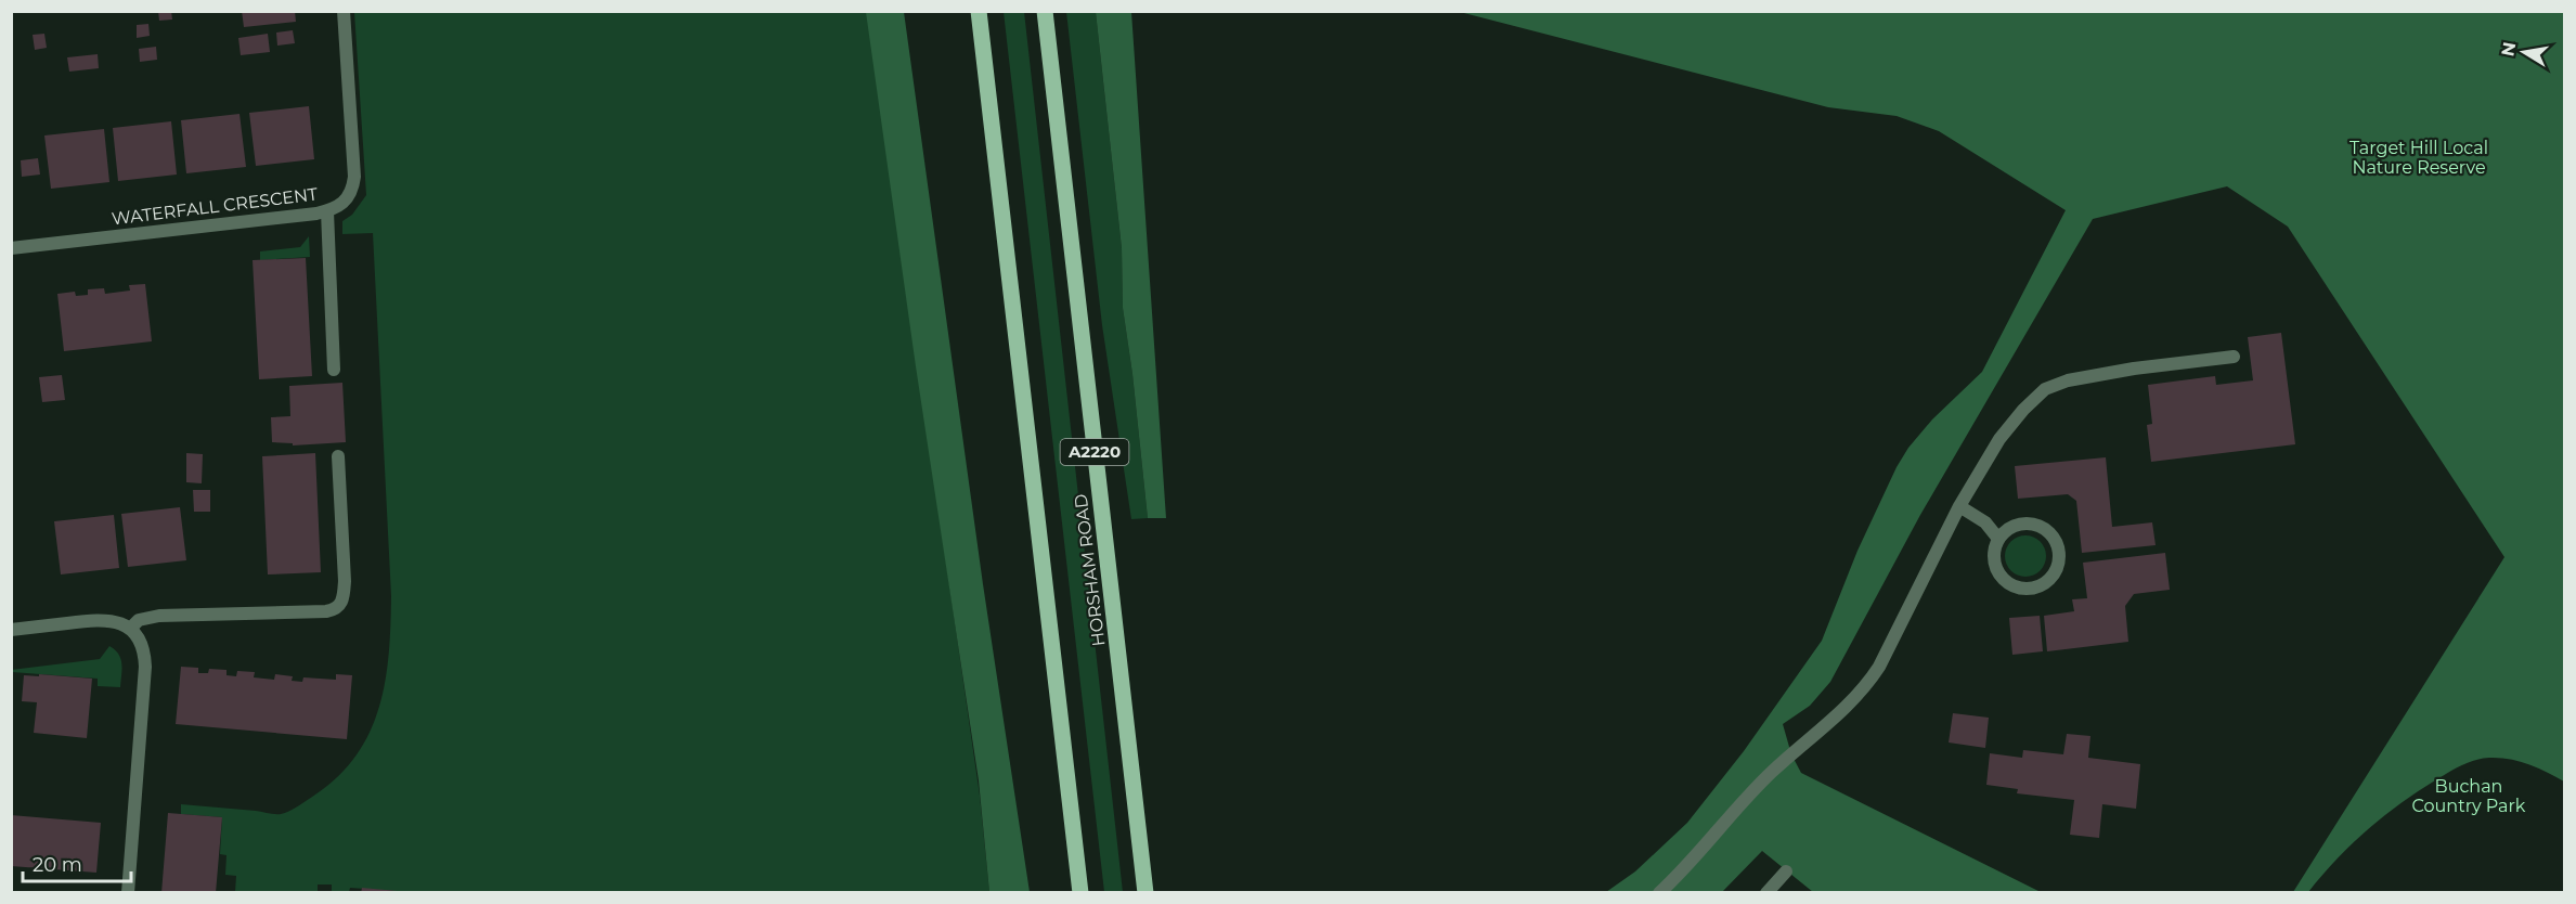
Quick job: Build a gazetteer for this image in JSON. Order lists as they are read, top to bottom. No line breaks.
{"streets":{"main road":["A2220","HORSHAM ROAD"],"street":["WATERFALL CRESCENT"]},"parks":["Target Hill Local Nature Reserve","Buchan Country Park"],"scale_bar":"20 m","north":"left"}
